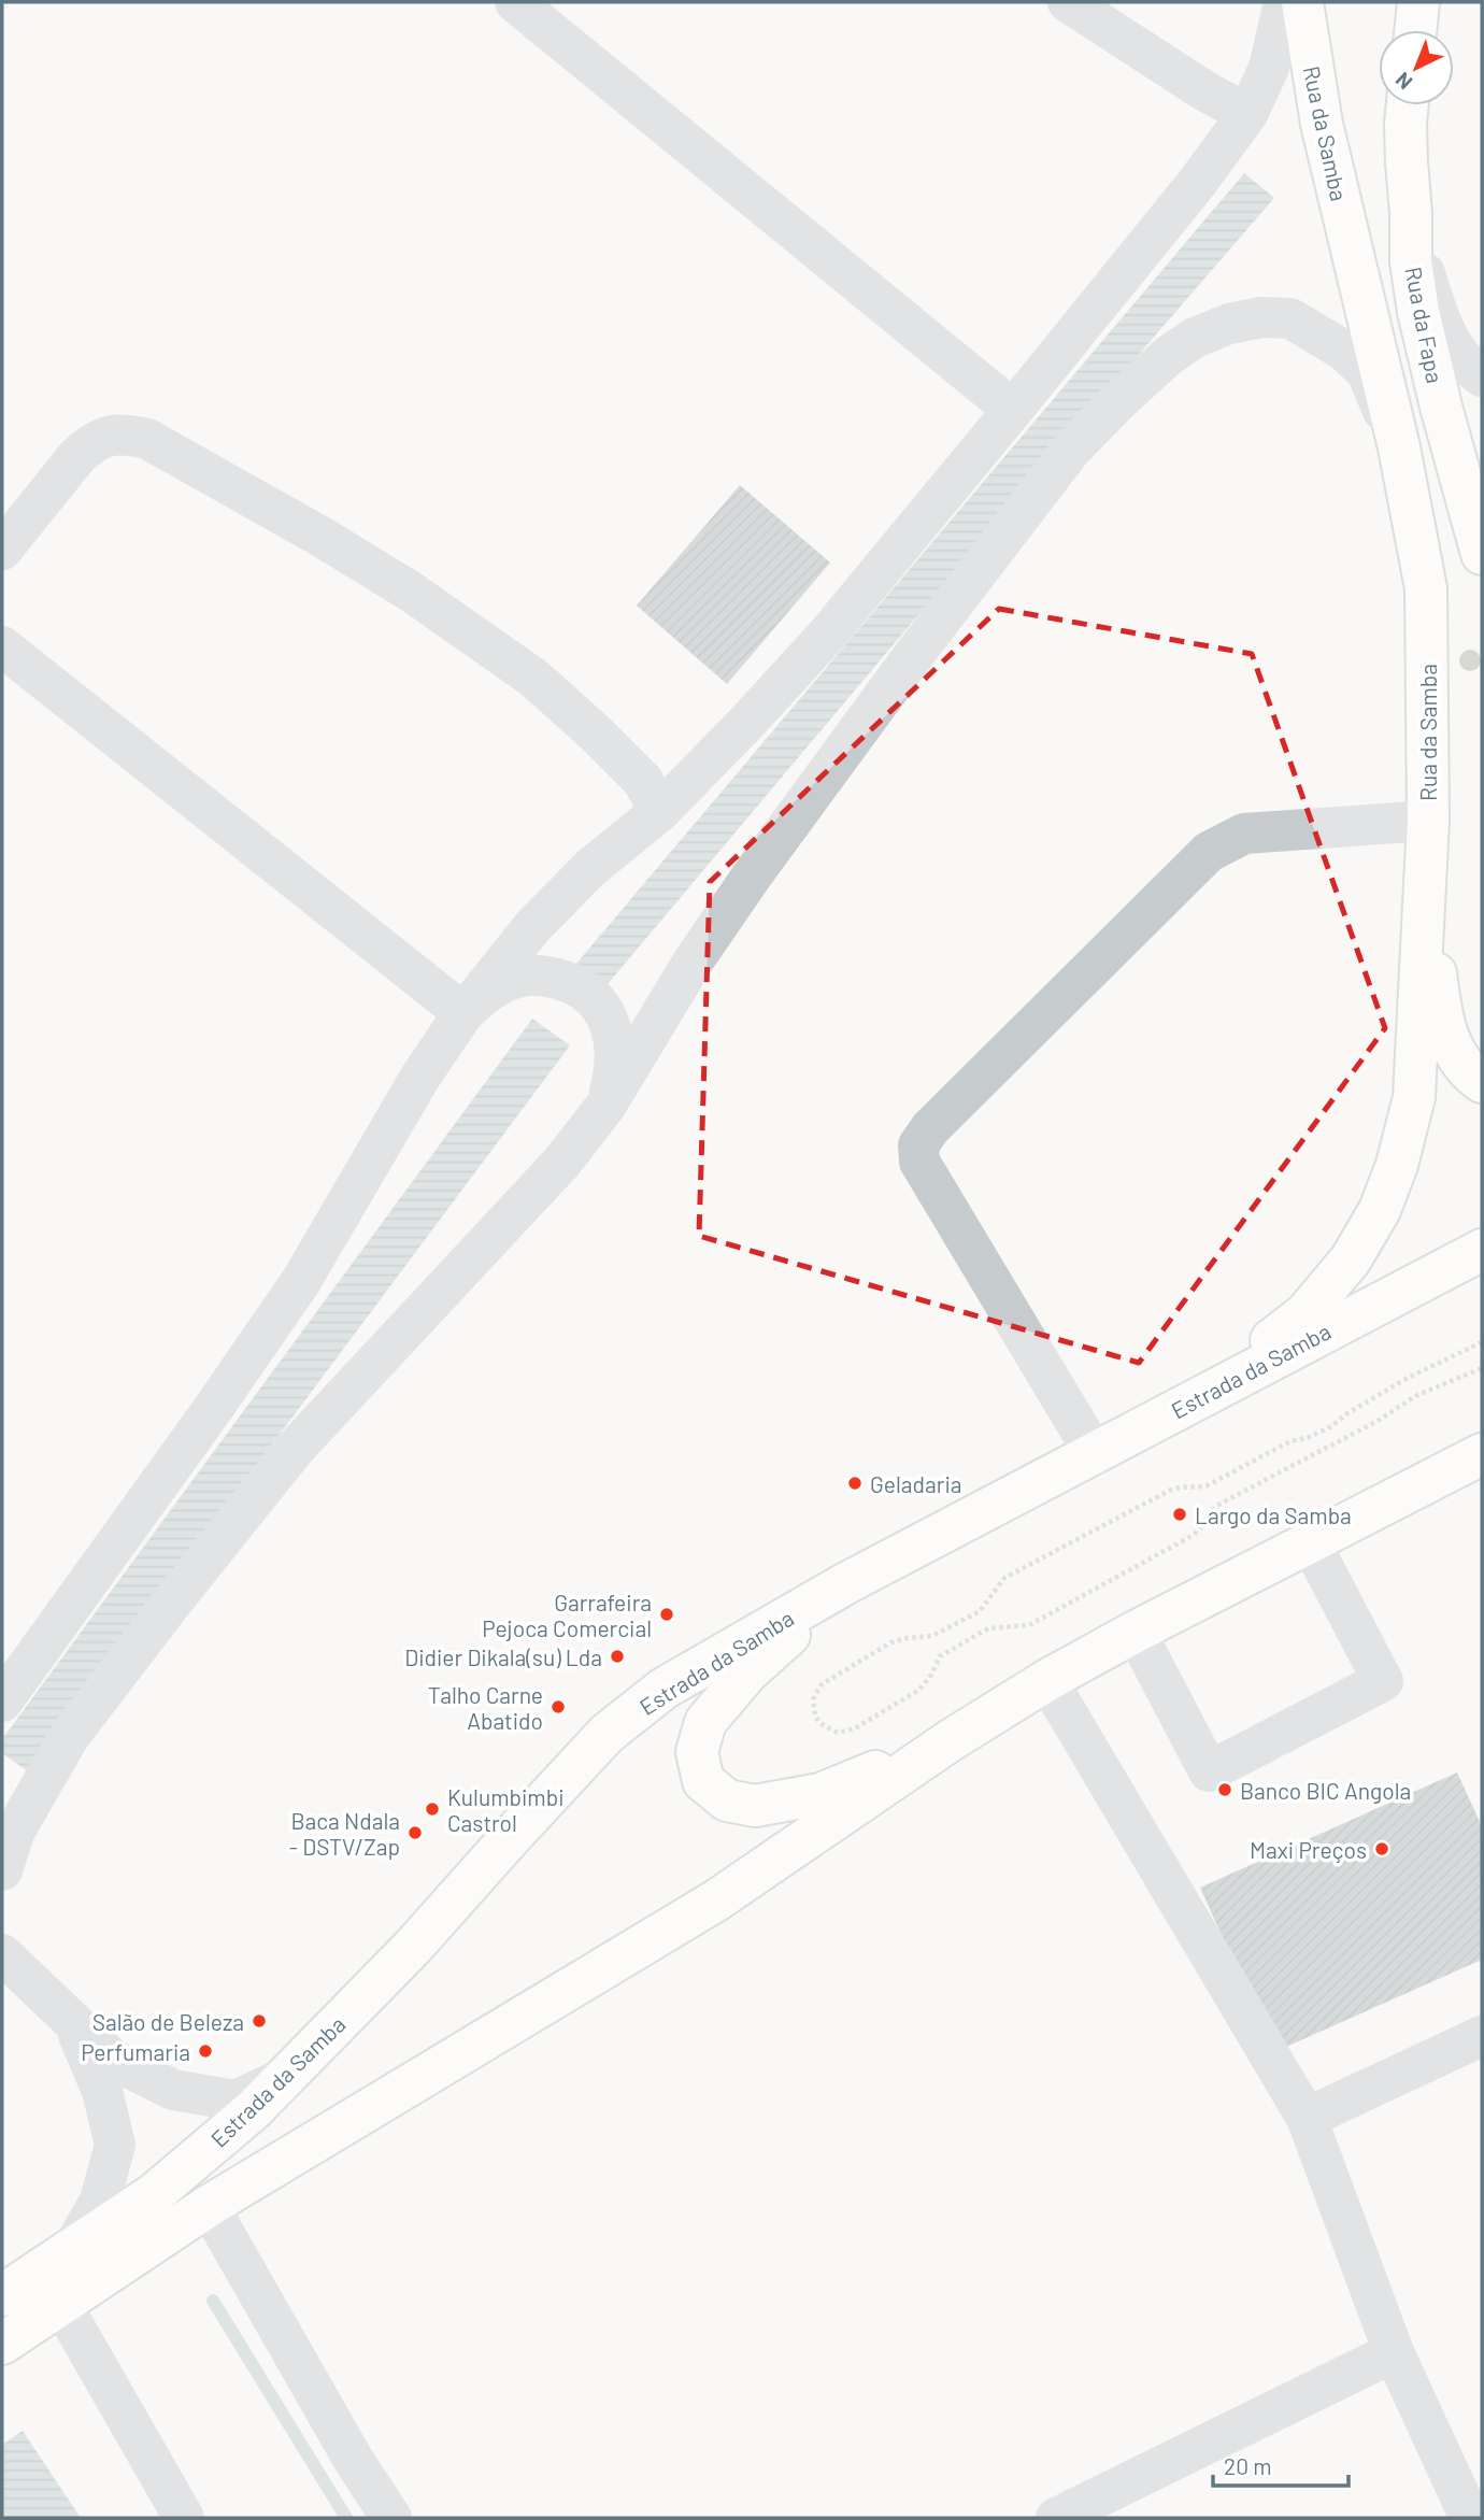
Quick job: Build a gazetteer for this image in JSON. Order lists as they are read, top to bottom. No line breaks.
{"streets":{"main road":["Rua da Samba","Rua da Fapa","Estrada da Samba"]},"crossings":[["Rua da Samba","Estrada da Samba"]],"places":["Geladaria","Largo da Samba","Garrafeira Pejoca Comercial","Didier Dikala(su) Lda","Talho Carne Abatido","Banco BIC Angola","Kulumbimbi Castrol","Baca Ndala - DSTV/Zap","Maxi Preços","Salão de Beleza","Perfumaria"],"scale_bar":"20 m","north":"bottom left"}
